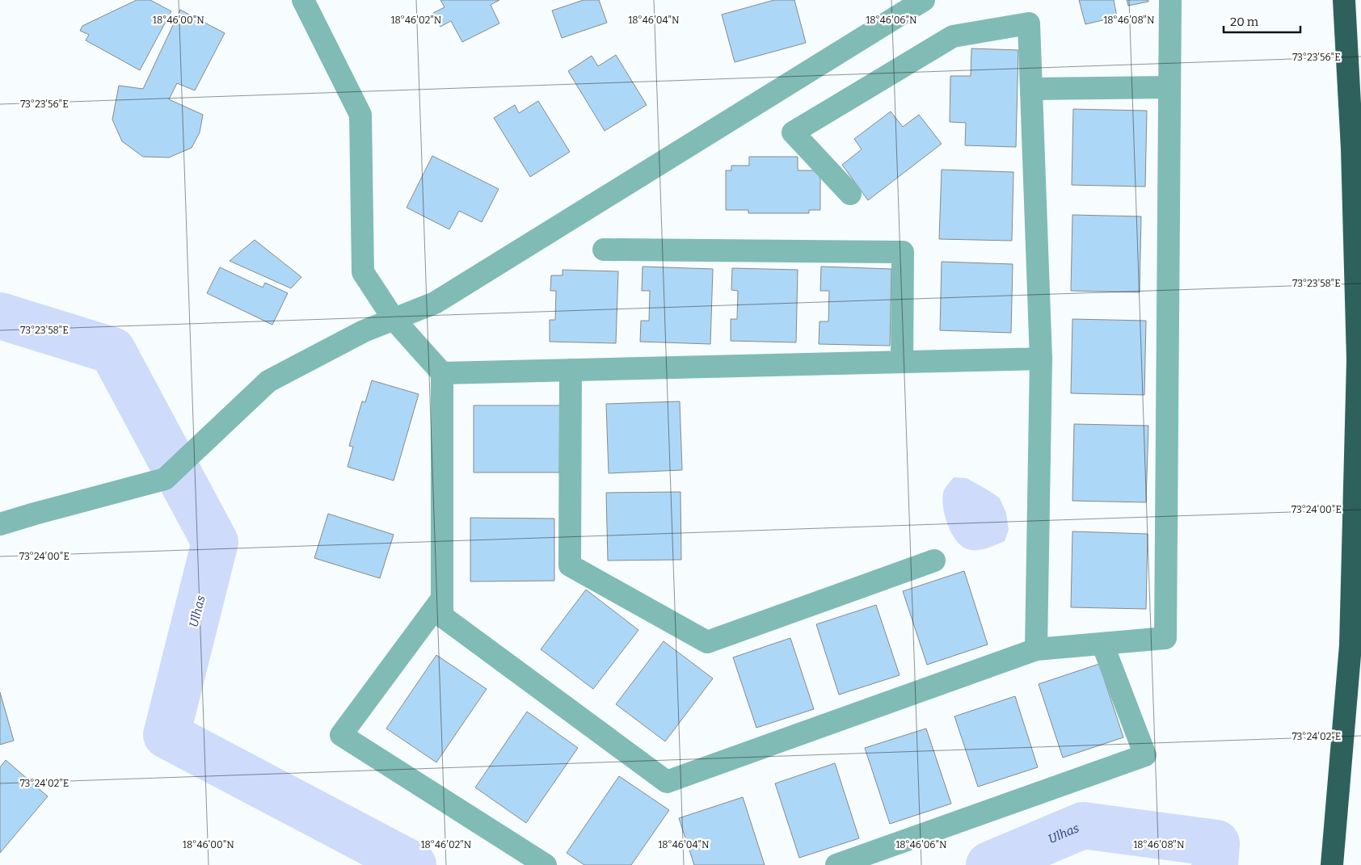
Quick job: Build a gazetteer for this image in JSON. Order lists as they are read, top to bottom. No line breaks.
{"water":["Ulhas"],"scale_bar":"20 m","coordinates":["18°46'00\"N","18°46'02\"N","18°46'04\"N","18°46'06\"N","18°46'08\"N","73°23'56\"E","73°23'58\"E","73°24'00\"E","73°24'02\"E"]}
